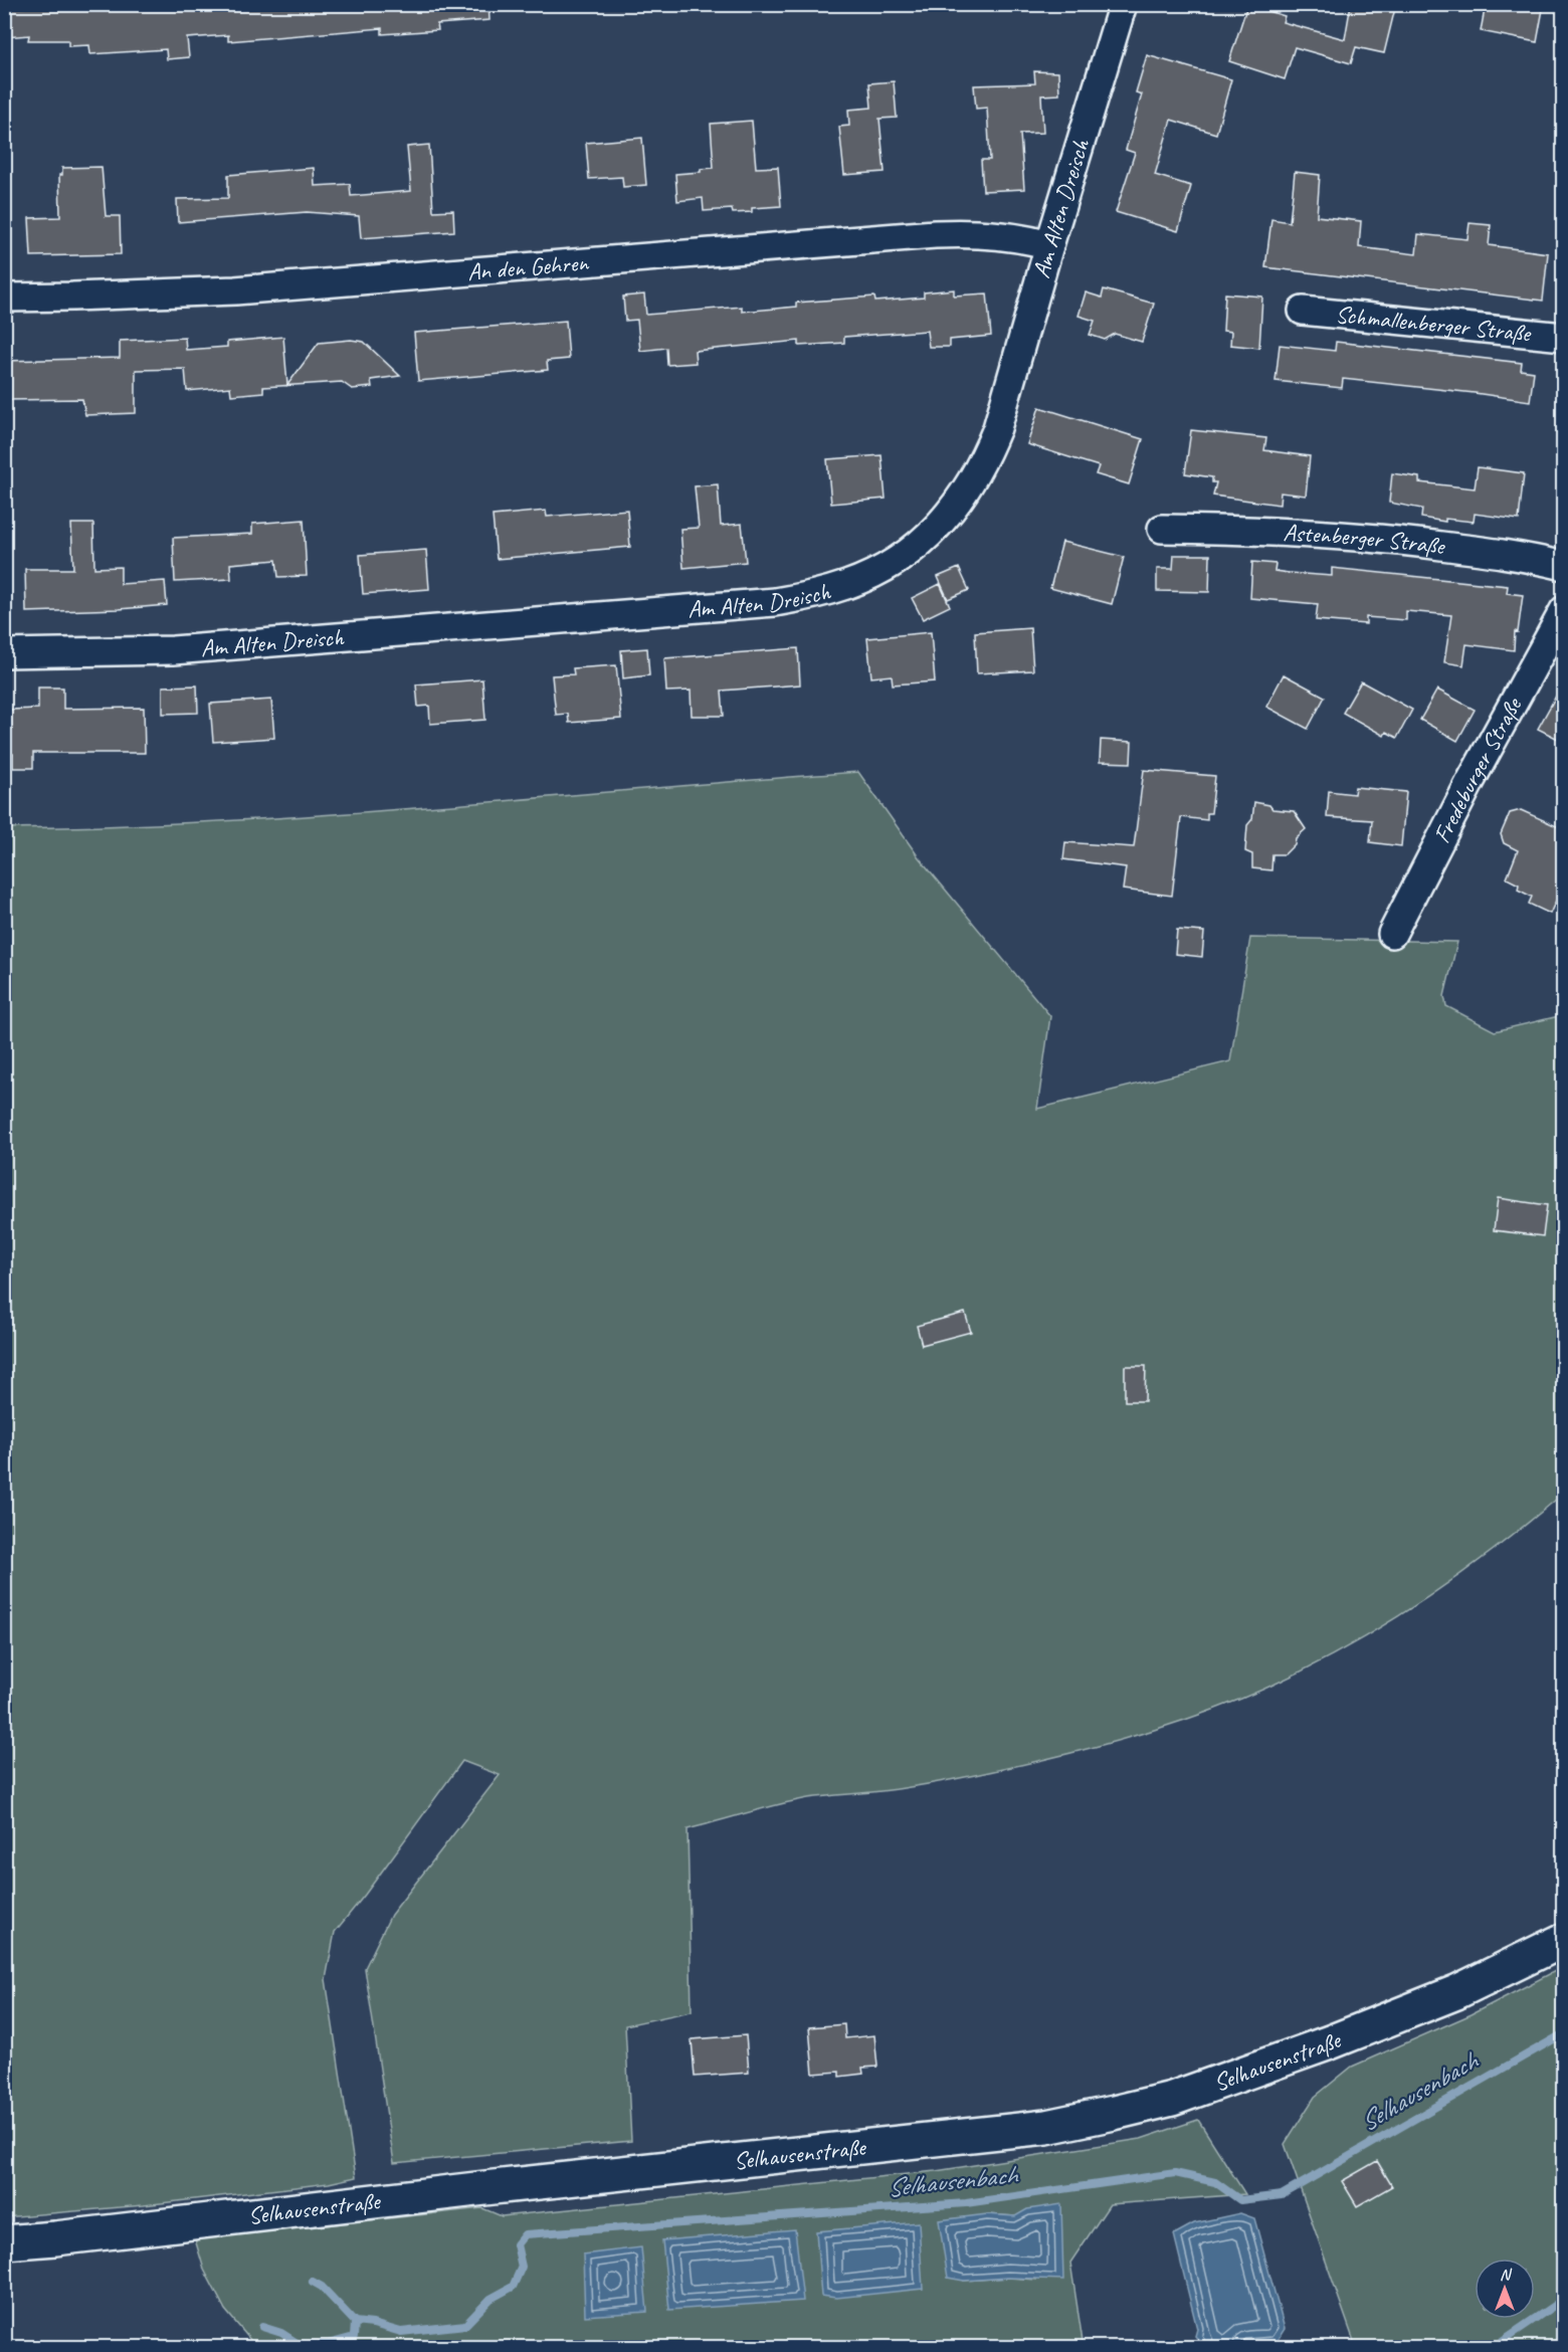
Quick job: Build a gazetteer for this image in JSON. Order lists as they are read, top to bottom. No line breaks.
{"streets":{"street":["Am Alten Dreisch","An den Gehren","Schmallenberger Straße","Astenberger Straße","Fredeburger Straße","Selhausenstraße"]},"crossings":[["Am Alten Dreisch","An den Gehren"]],"water":["Selhausenbach"],"north":"top"}
